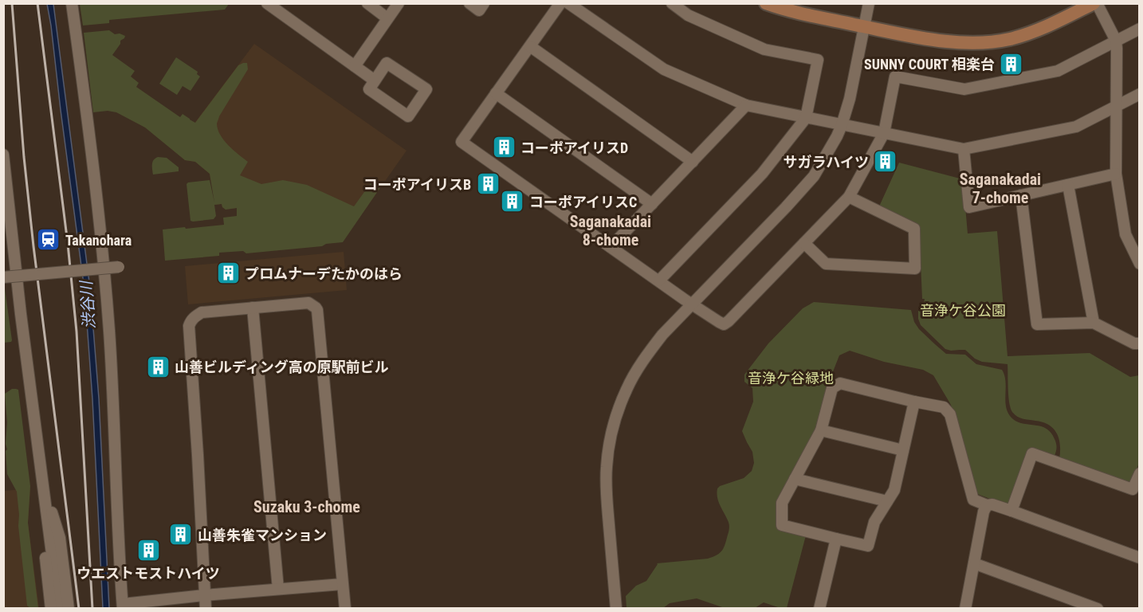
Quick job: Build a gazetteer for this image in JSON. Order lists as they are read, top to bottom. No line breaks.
{"districts":["Saganakadai 7-chome","Saganakadai 8-chome","Suzaku 3-chome"],"water":["渋谷川"],"parks":["音浄ケ谷公園","音浄ケ谷緑地"],"places":{"building":["SUNNY COURT 相楽台","コーポアイリスD","サガラハイツ","コーポアイリスB","コーポアイリスC","プロムナーデたかのはら","山善ビルディング高の原駅前ビル","山善朱雀マンション","ウエストモストハイツ"],"station":["Takanohara"]}}
